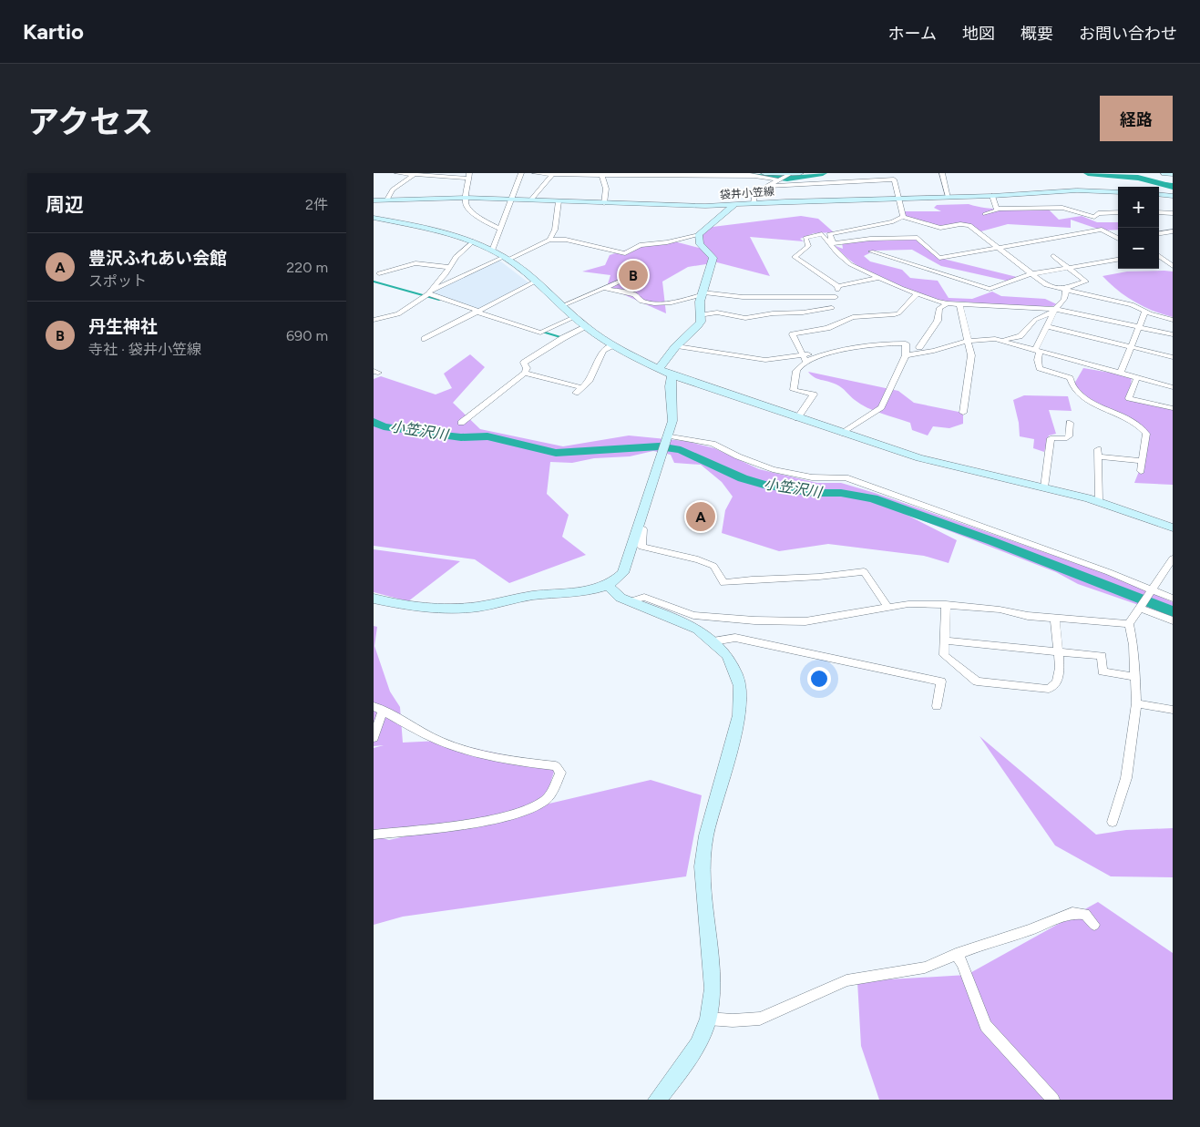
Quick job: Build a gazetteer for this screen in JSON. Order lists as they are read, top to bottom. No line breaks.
{"streets":{"street":["袋井小笠線"]},"water":["小笠沢川"],"page":{"header":"Kartio","nav":["ホーム","地図","概要","お問い合わせ"],"title":"アクセス","buttons":"経路","heading":["周辺","2件"],"map_buttons":["+","−"],"list":[{"mark":"A","name":"豊沢ふれあい会館","note":"スポット","value":"220 m"},{"mark":"B","name":"丹生神社","note":"寺社 · 袋井小笠線","value":"690 m"}],"pins":["B","A"]}}
